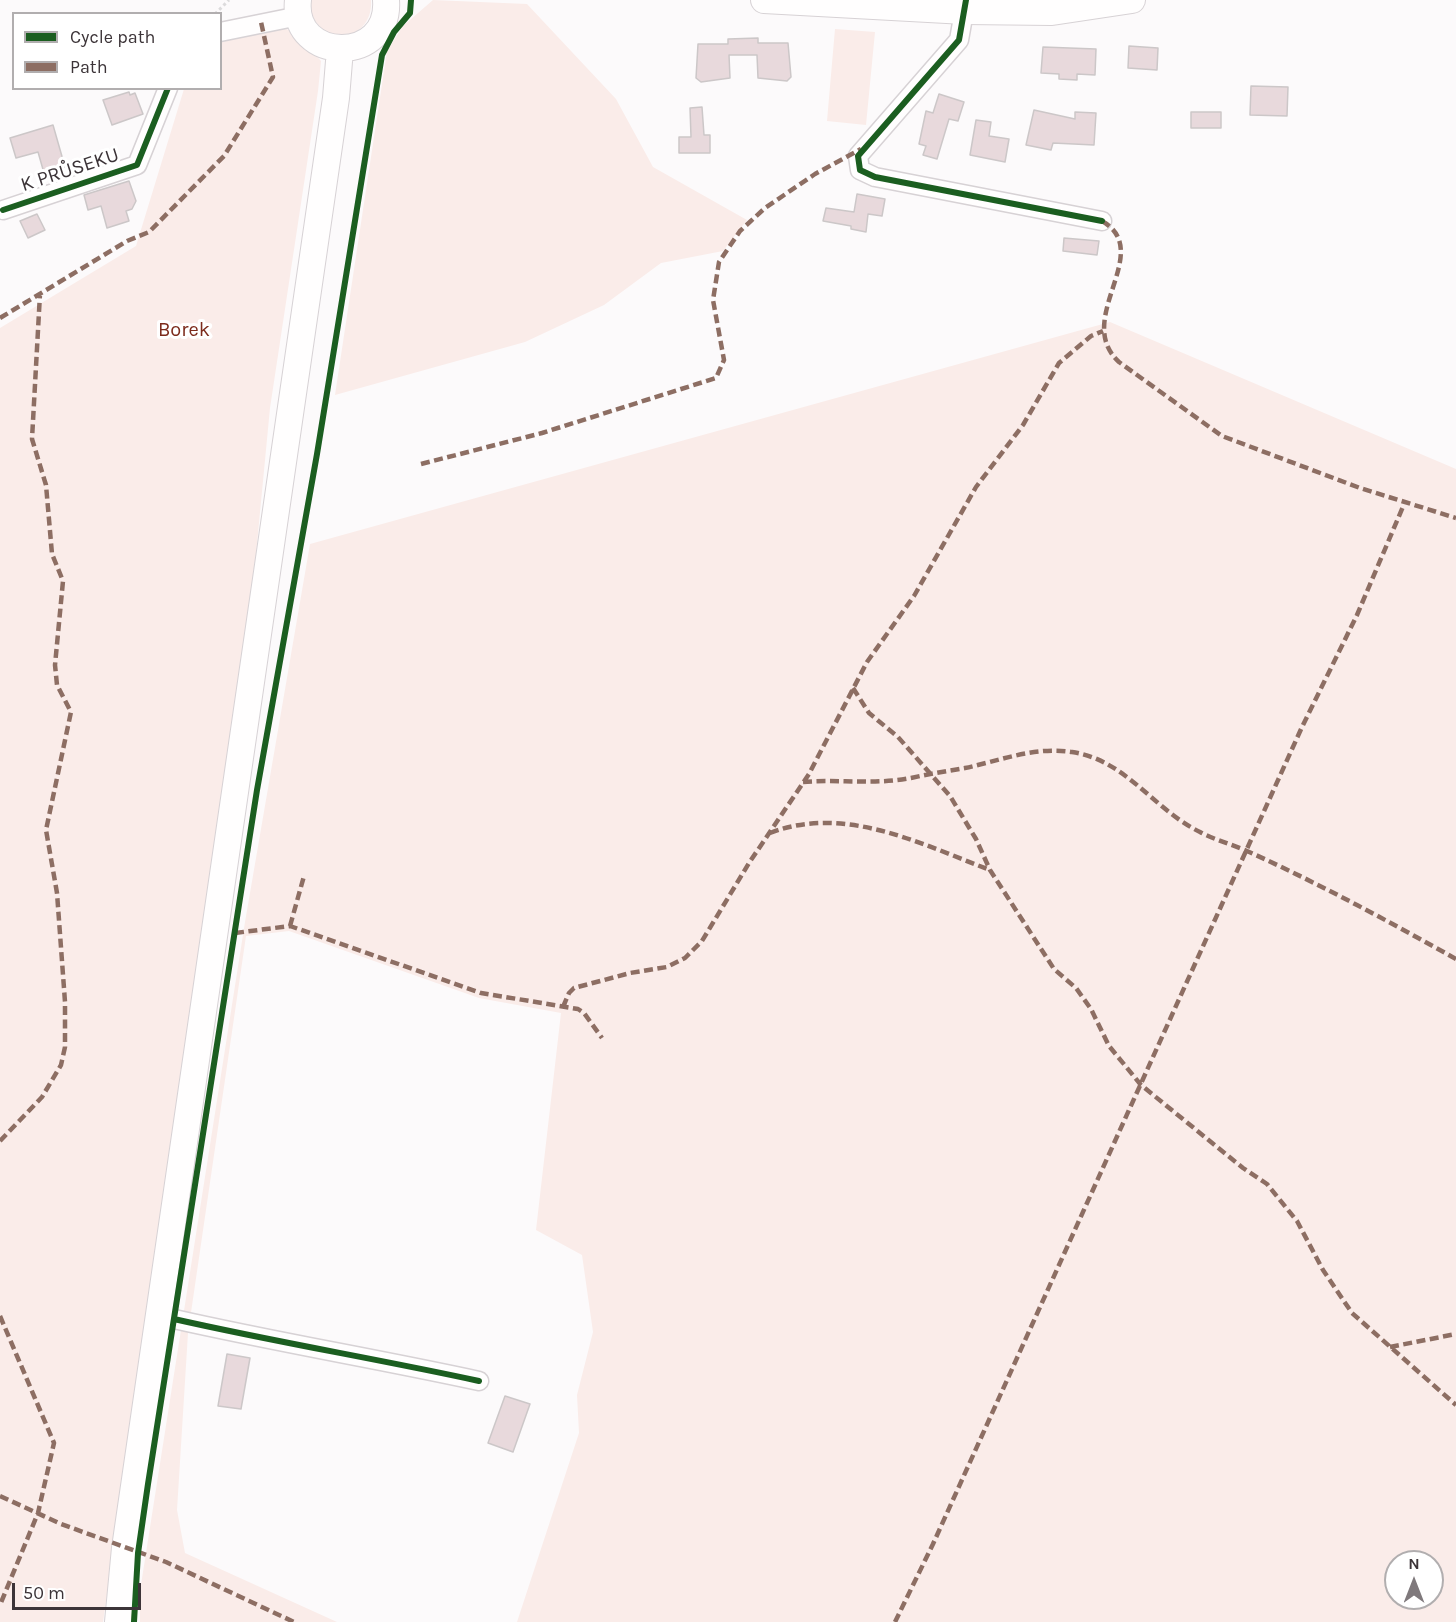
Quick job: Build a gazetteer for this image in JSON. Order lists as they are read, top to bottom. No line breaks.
{"streets":{"street":["K PRŮSEKU"]},"parks":["Borek"],"legend":["Cycle path","Path"],"scale_bar":"50 m","north":"top"}
